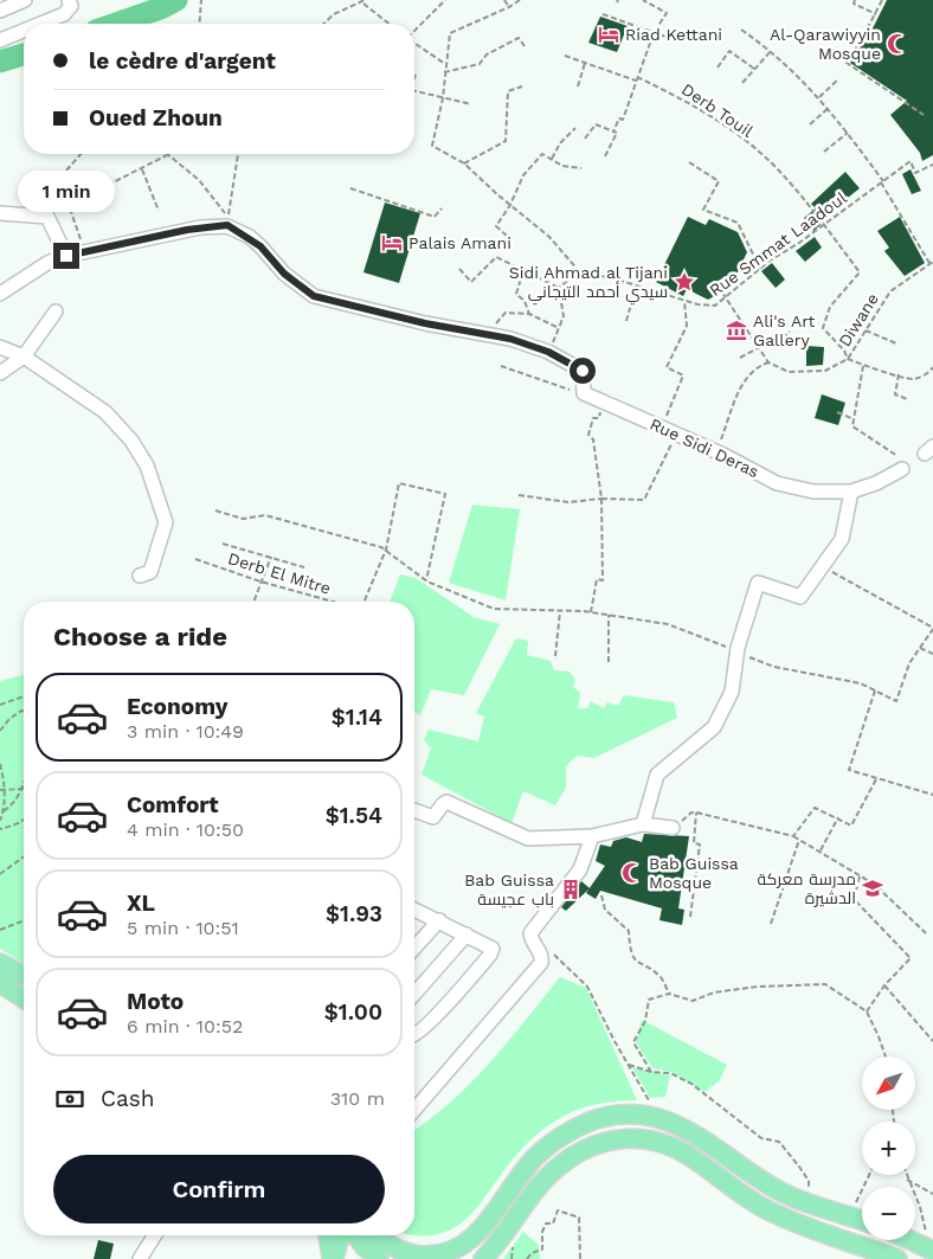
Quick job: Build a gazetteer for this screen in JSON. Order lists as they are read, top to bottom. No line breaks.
{"streets":{"street":["Rue Sidi Deras"],"path":["Derb Touil","Rue Smmat Laadoul","Diwane","Derb El Mitre"]},"crossings":[["Derb Touil","Rue Smmat Laadoul"],["Derb Touil","Diwane"]],"places":{"hotel":["Riad Kettani","Palais Amani"],"mosque":["Al-Qarawiyyin Mosque","Bab Guissa Mosque"],"place":["Sidi Ahmad al Tijani سيدي أحمد التيجاني"],"museum":["Ali's Art Gallery"],"school or university":["مدرسة معركة الدشيرة"],"building":["Bab Guissa باب عجيسة"]},"north":"bottom left","page":{"banner":["le cèdre d'argent","Oued Zhoun"],"bubble":"1 min","heading":"Choose a ride","list":[{"name":"Economy","note":"3 min · 10:49","value":"$1.14"},{"name":"Comfort","note":"4 min · 10:50","value":"$1.54"},{"name":"XL","note":"5 min · 10:51","value":"$1.93"},{"name":"Moto","note":"6 min · 10:52","value":"$1.00"}],"map_buttons":["+","−"],"pay":["Cash","310 m"],"buttons":"Confirm"}}
